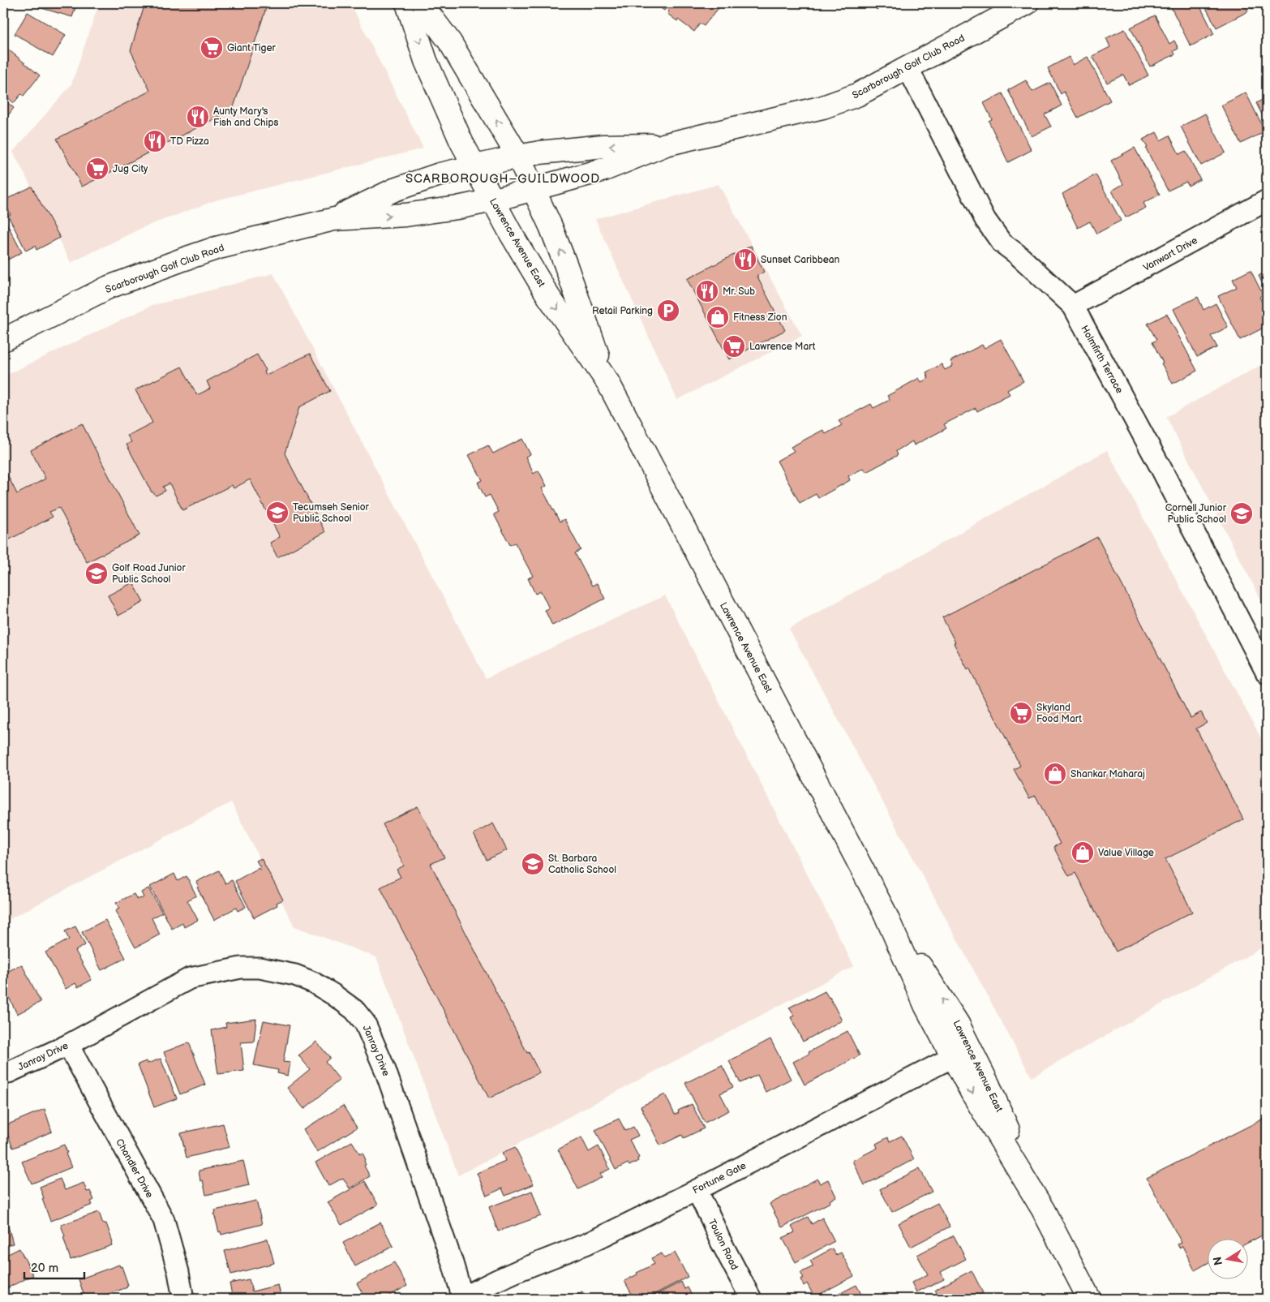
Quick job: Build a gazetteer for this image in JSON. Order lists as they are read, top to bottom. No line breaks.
{"streets":{"main road":["Scarborough Golf Club Road","Lawrence Avenue East"],"street":["Vanwart Drive","Holmfirth Terrace","Janray Drive","Chandler Drive","Fortune Gate","Toulon Road"]},"crossings":[["Scarborough Golf Club Road","Lawrence Avenue East"],["Scarborough Golf Club Road","Holmfirth Terrace"],["Lawrence Avenue East","Fortune Gate"],["Vanwart Drive","Holmfirth Terrace"],["Janray Drive","Chandler Drive"],["Janray Drive","Fortune Gate"],["Fortune Gate","Toulon Road"]],"districts":["SCARBOROUGH–GUILDWOOD"],"places":{"supermarket":["Giant Tiger","Jug City","Lawrence Mart","Skyland Food Mart"],"restaurant":["Aunty Mary's Fish and Chips","TD Pizza","Sunset Caribbean","Mr. Sub"],"parking":["Retail Parking"],"shop":["Fitness Zion","Shankar Maharaj","Value Village"],"school or university":["Tecumseh Senior Public School","Cornell Junior Public School","Golf Road Junior Public School","St. Barbara Catholic School"]},"scale_bar":"20 m","north":"left"}
